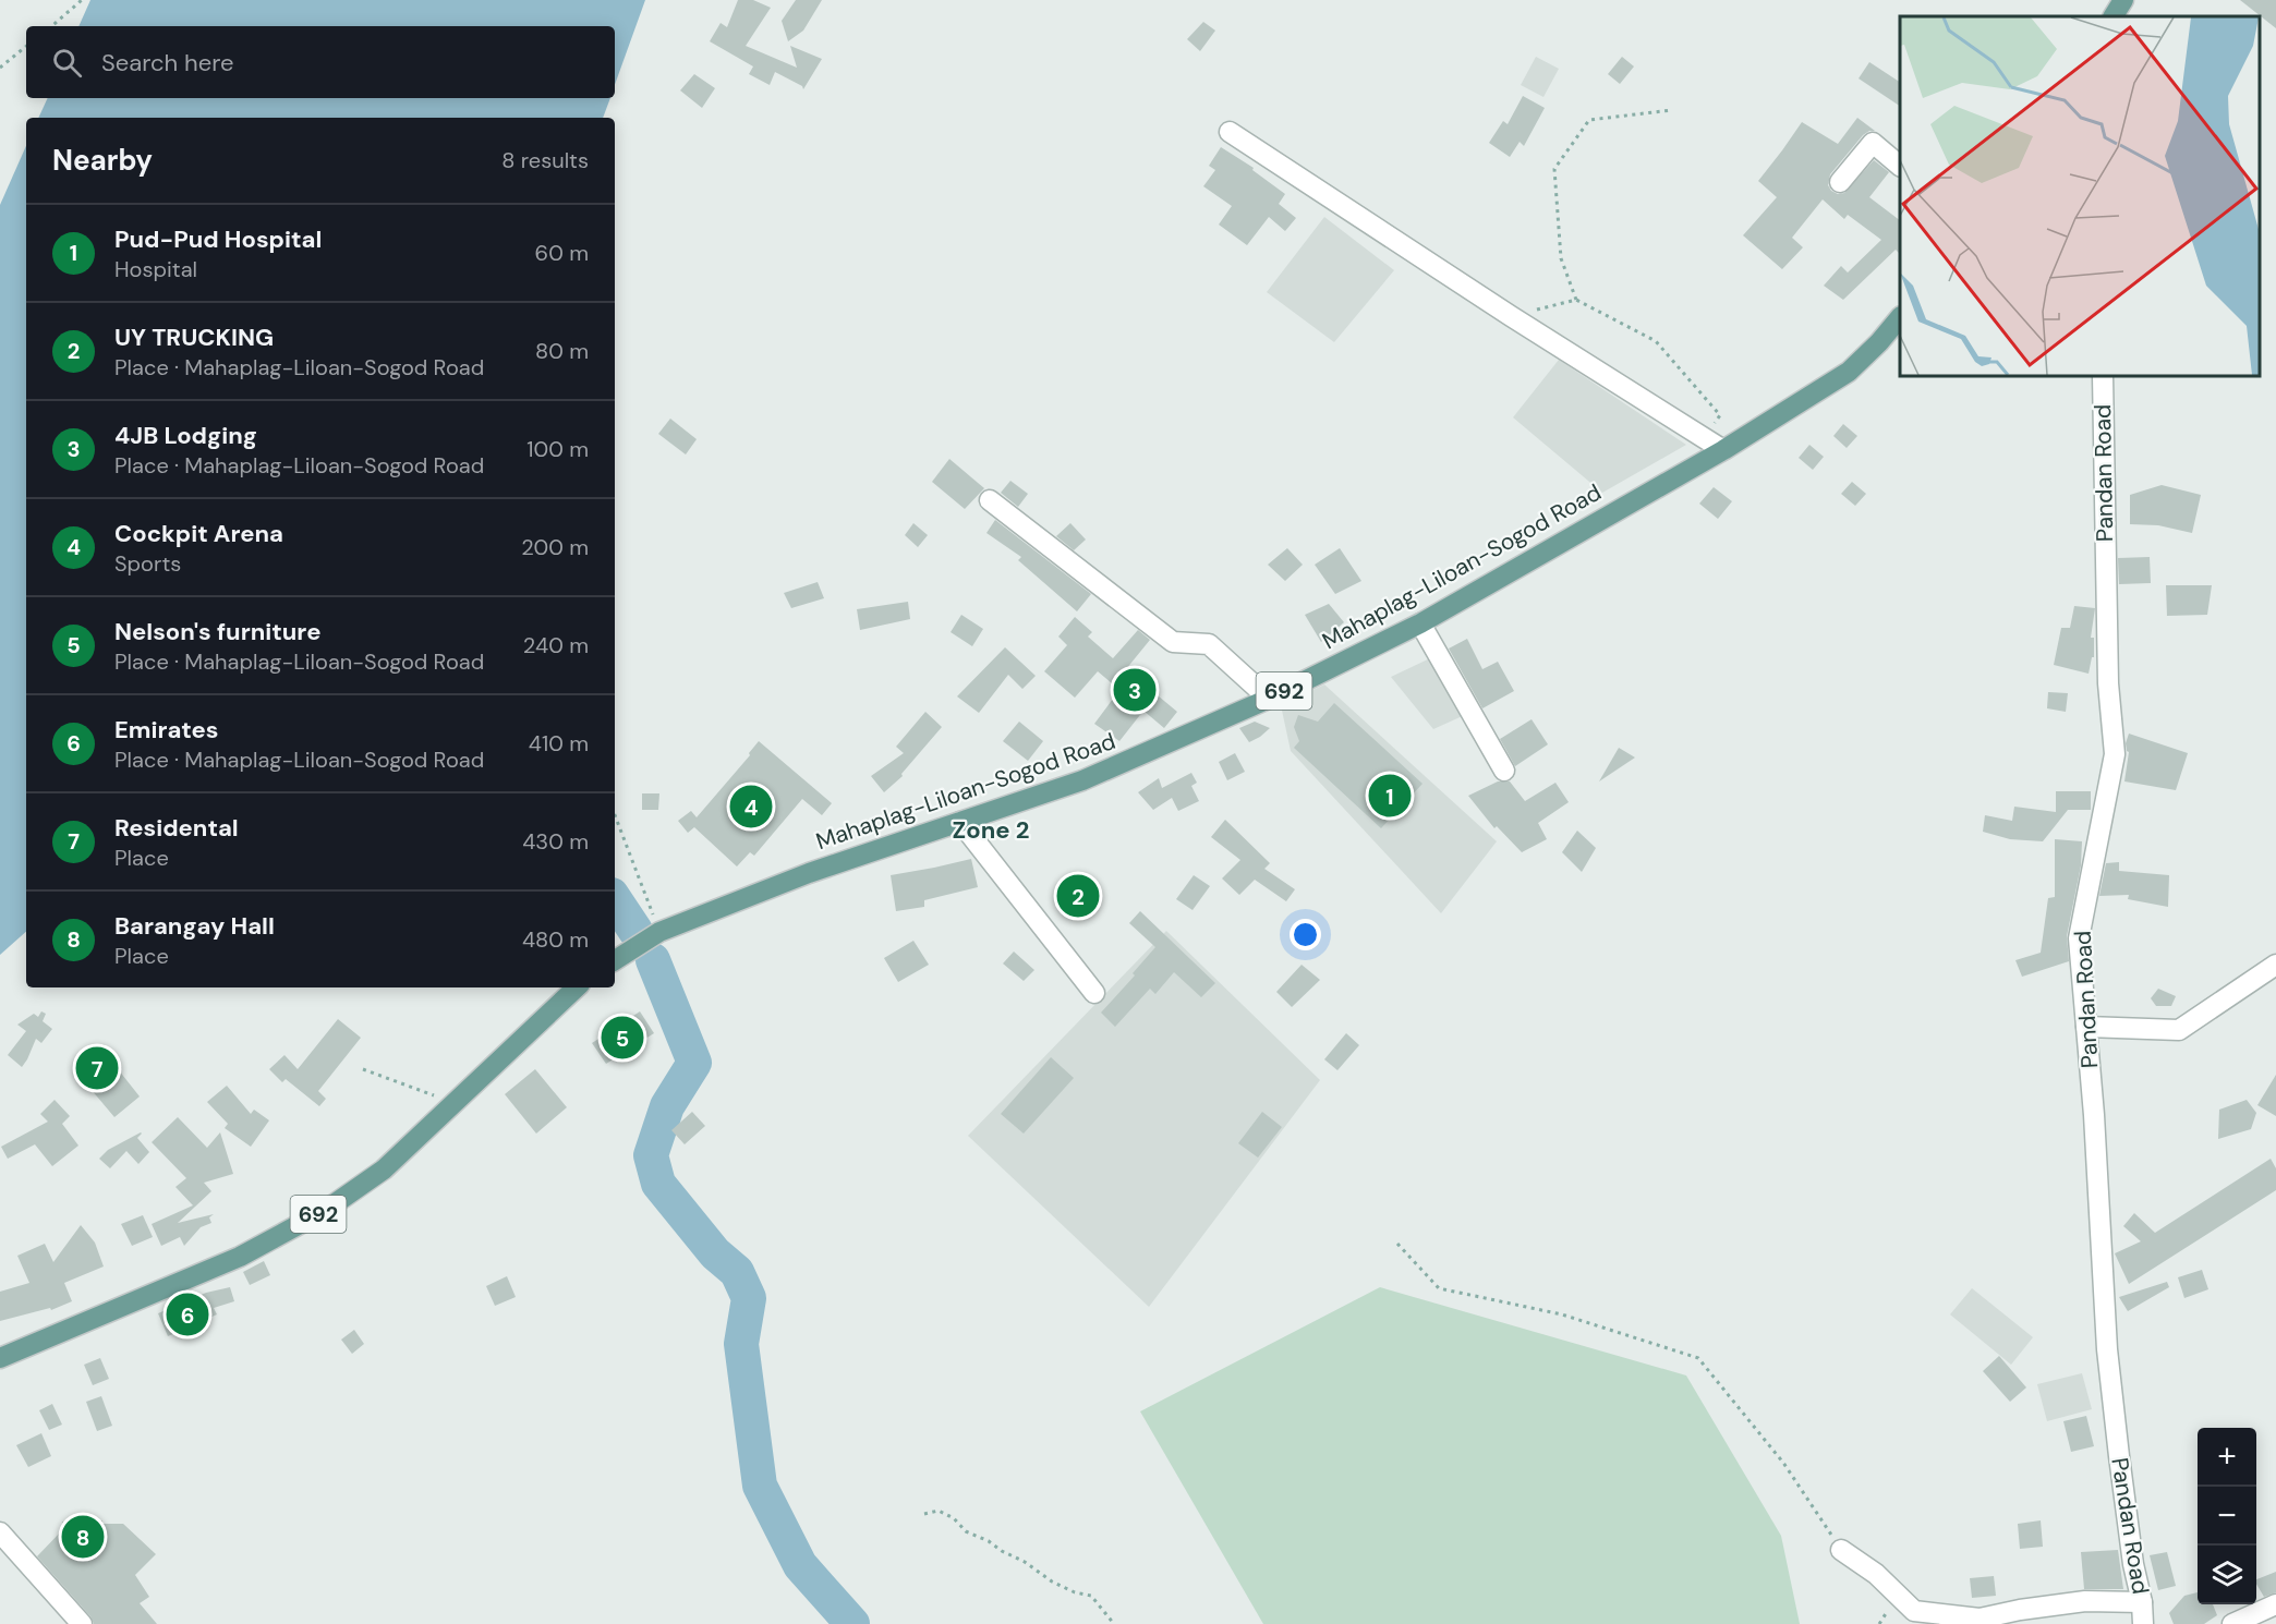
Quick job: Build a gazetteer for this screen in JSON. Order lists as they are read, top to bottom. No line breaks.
{"streets":{"main road":["Mahaplag-Liloan-Sogod Road","692"],"street":["Pandan Road"]},"districts":["Zone 2"],"page":{"search":"Search here","heading":["Nearby","8 results"],"list":[{"mark":"1","name":"Pud-Pud Hospital","note":"Hospital","value":"60 m"},{"mark":"2","name":"UY TRUCKING","note":"Place · Mahaplag-Liloan-Sogod Road","value":"80 m"},{"mark":"3","name":"4JB Lodging","note":"Place · Mahaplag-Liloan-Sogod Road","value":"100 m"},{"mark":"4","name":"Cockpit Arena","note":"Sports","value":"200 m"},{"mark":"5","name":"Nelson's furniture","note":"Place · Mahaplag-Liloan-Sogod Road","value":"240 m"},{"mark":"6","name":"Emirates","note":"Place · Mahaplag-Liloan-Sogod Road","value":"410 m"},{"mark":"7","name":"Residental","note":"Place","value":"430 m"},{"mark":"8","name":"Barangay Hall","note":"Place","value":"480 m"}],"pins":["3","1","4","2","5","7","6","8"],"map_buttons":["+","−"]}}
